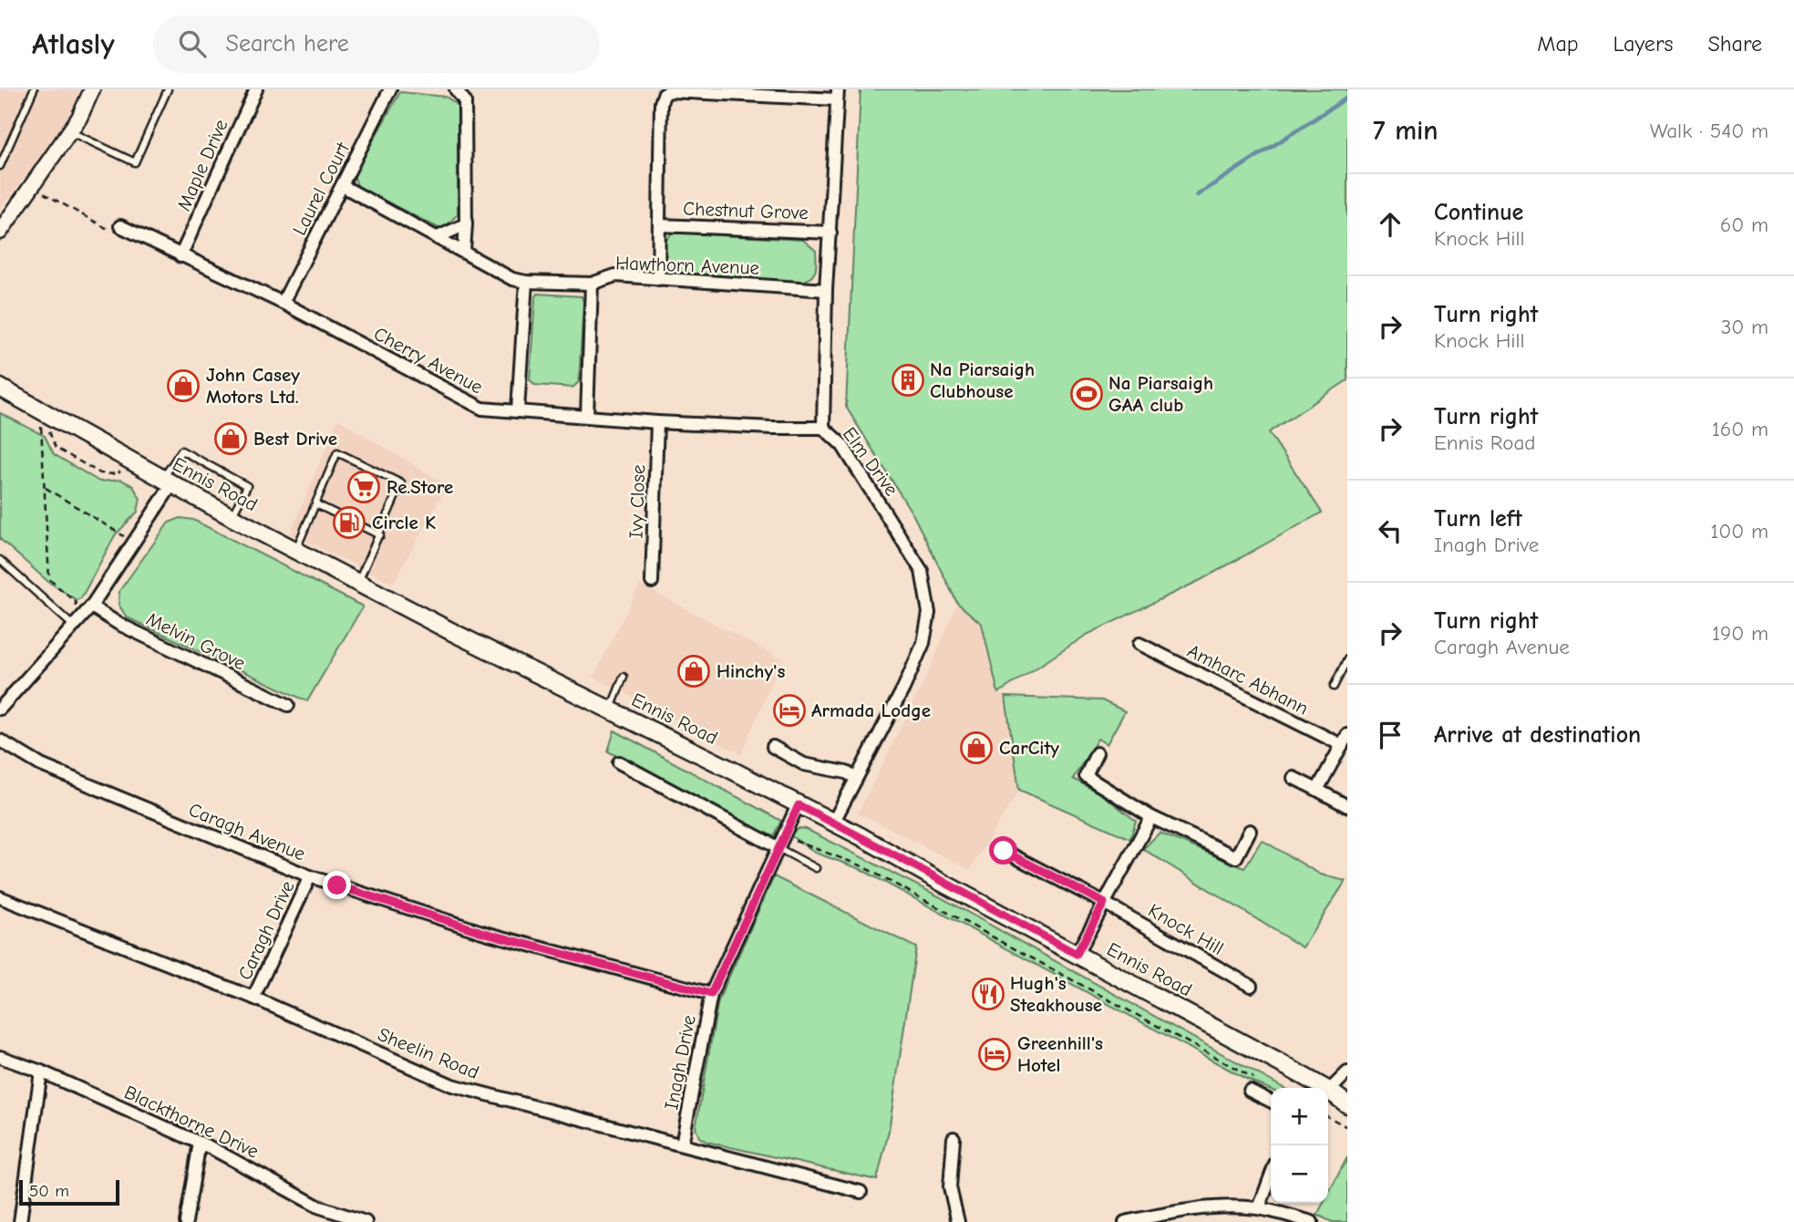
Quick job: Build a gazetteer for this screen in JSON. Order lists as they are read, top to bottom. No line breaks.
{"streets":{"main road":["Ennis Road"],"street":["Maple Drive","Laurel Court","Chestnut Grove","Hawthorn Avenue","Cherry Avenue","Elm Drive","Ivy Close","Melvin Grove","Amharc Abhann","Caragh Avenue","Knock Hill","Caragh Drive","Sheelin Road","Inagh Drive","Blackthorne Drive"]},"crossings":[["Maple Drive","Cherry Avenue"],["Laurel Court","Hawthorn Avenue"],["Laurel Court","Cherry Avenue"],["Chestnut Grove","Hawthorn Avenue"],["Chestnut Grove","Elm Drive"],["Hawthorn Avenue","Elm Drive"],["Cherry Avenue","Elm Drive"],["Cherry Avenue","Ivy Close"],["Elm Drive","Ennis Road"],["Ennis Road","Inagh Drive"],["Caragh Avenue","Caragh Drive"],["Caragh Avenue","Inagh Drive"],["Caragh Drive","Sheelin Road"],["Sheelin Road","Inagh Drive"]],"places":{"building":["Na Piarsaigh Clubhouse"],"shop":["John Casey Motors Ltd.","Best Drive","Hinchy's","CarCity"],"sports":["Na Piarsaigh GAA club"],"supermarket":["Re.Store"],"fuel station":["Circle K"],"hotel":["Armada Lodge","Greenhill's Hotel"],"restaurant":["Hugh's Steakhouse"]},"scale_bar":"50 m","page":{"header":"Atlasly","search":"Search here","nav":["Map","Layers","Share"],"heading":["7 min","Walk · 540 m"],"list":[["Continue","Knock Hill","60 m"],["Turn right","Knock Hill","30 m"],["Turn right","Ennis Road","160 m"],["Turn left","Inagh Drive","100 m"],["Turn right","Caragh Avenue","190 m"],"Arrive at destination"],"map_buttons":["+","−"],"scale":"50 m"}}
